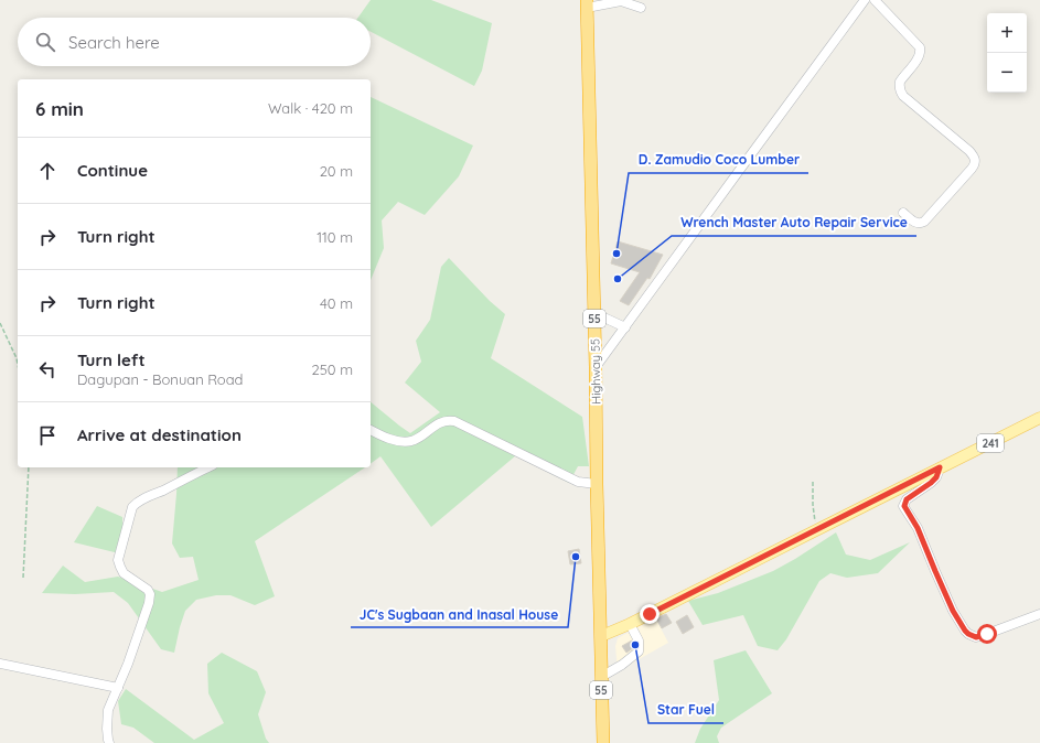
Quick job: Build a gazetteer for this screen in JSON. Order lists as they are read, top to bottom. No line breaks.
{"streets":{"highway":["55","Highway 55"],"main road":["241"]},"crossings":[["Highway 55","241"]],"places":["D. Zamudio Coco Lumber","Wrench Master Auto Repair Service","JC's Sugbaan and Inasal House","Star Fuel"],"page":{"map_buttons":["+","−"],"search":"Search here","heading":["6 min","Walk · 420 m"],"list":[["Continue","20 m"],["Turn right","110 m"],["Turn right","40 m"],["Turn left","Dagupan - Bonuan Road","250 m"],"Arrive at destination"]}}
